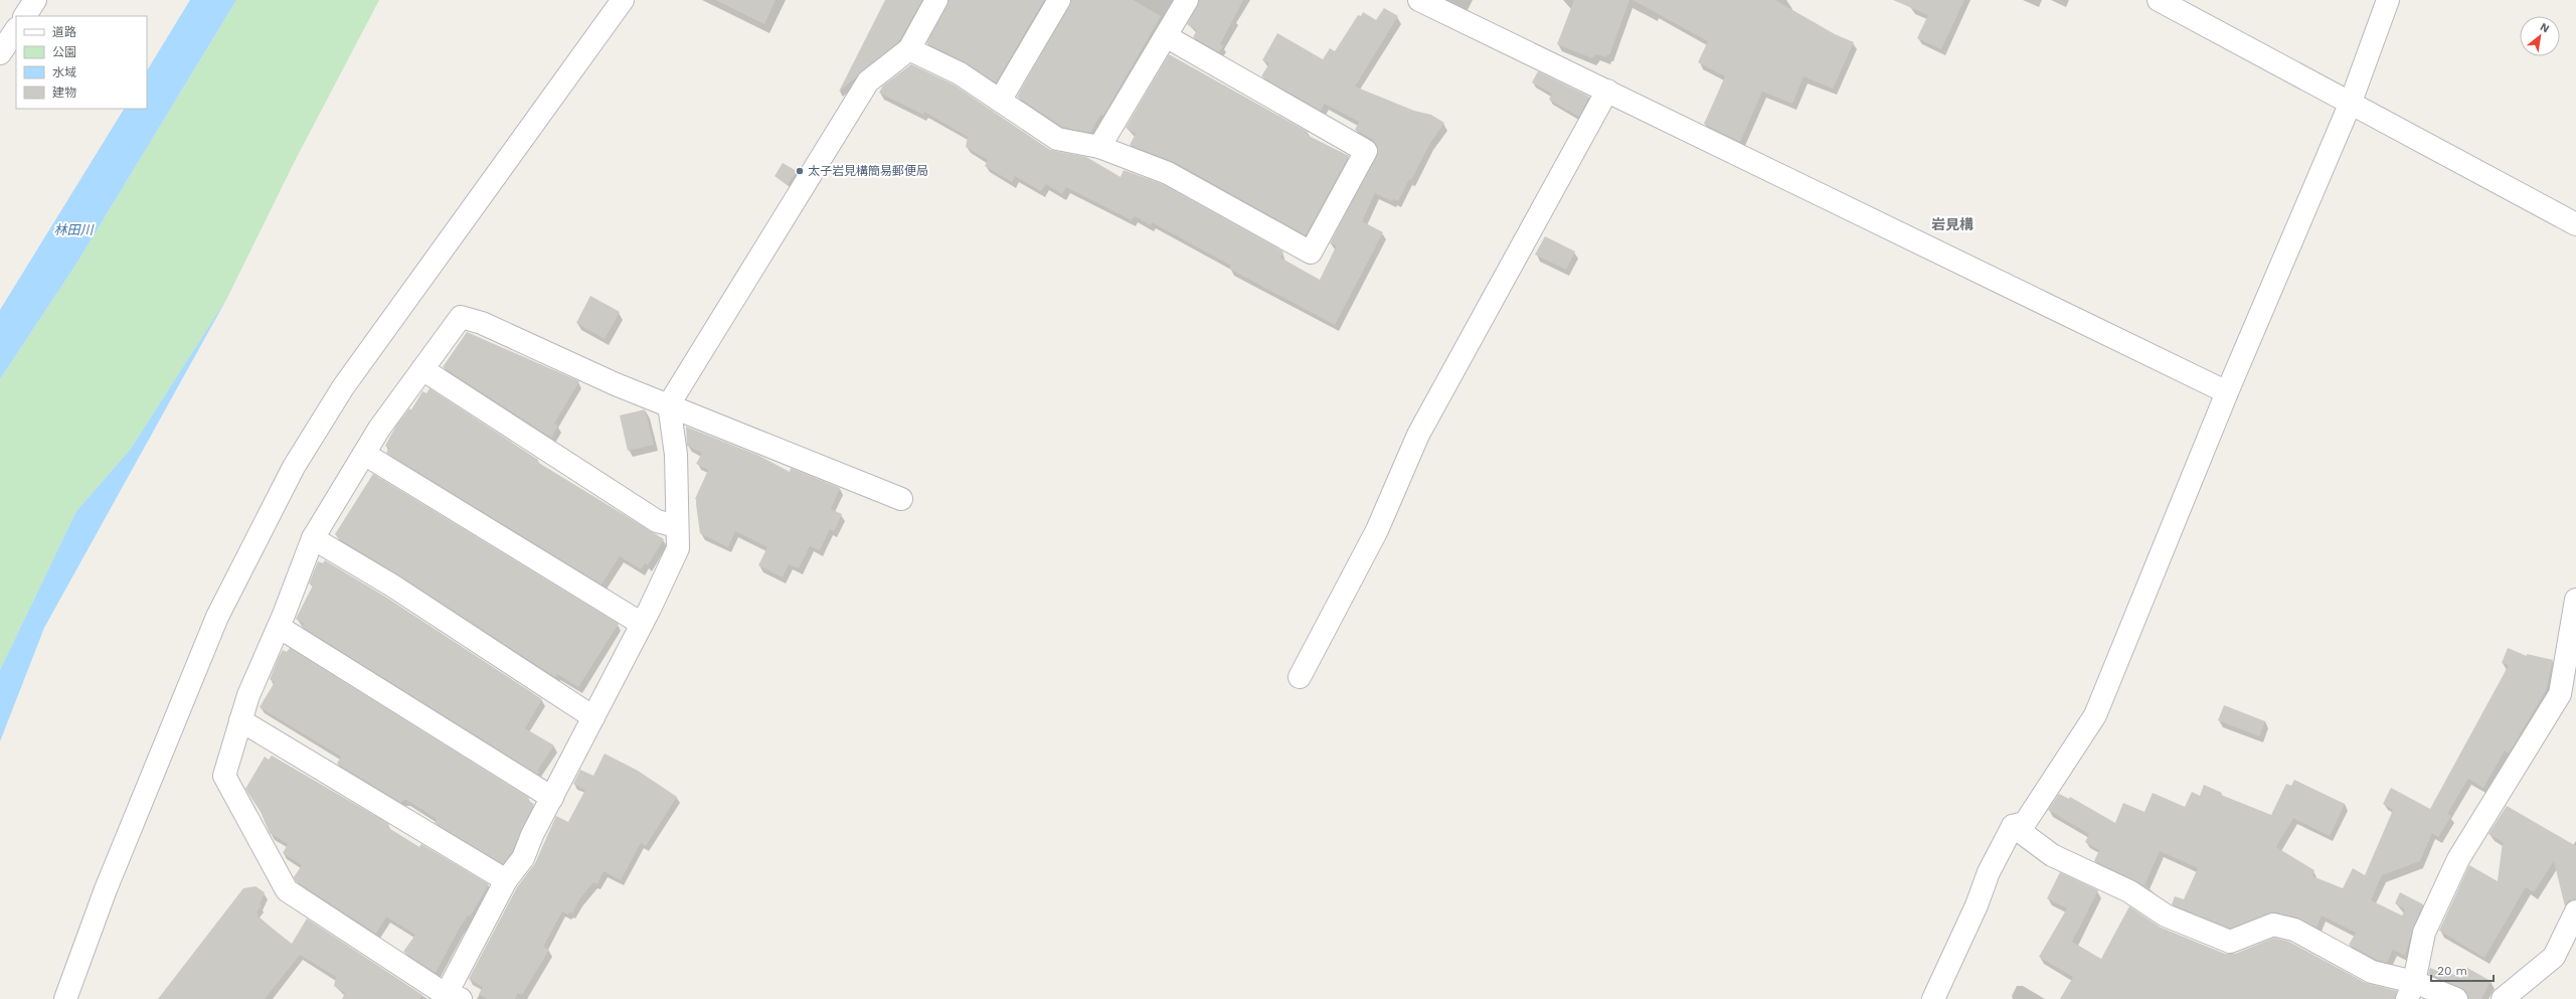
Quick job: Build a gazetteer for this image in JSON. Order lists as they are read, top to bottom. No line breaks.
{"districts":["岩見構"],"water":["林田川"],"places":["太子岩見構簡易郵便局"],"legend":["道路","公園","水域","建物"],"scale_bar":"20 m","north":"top right"}
